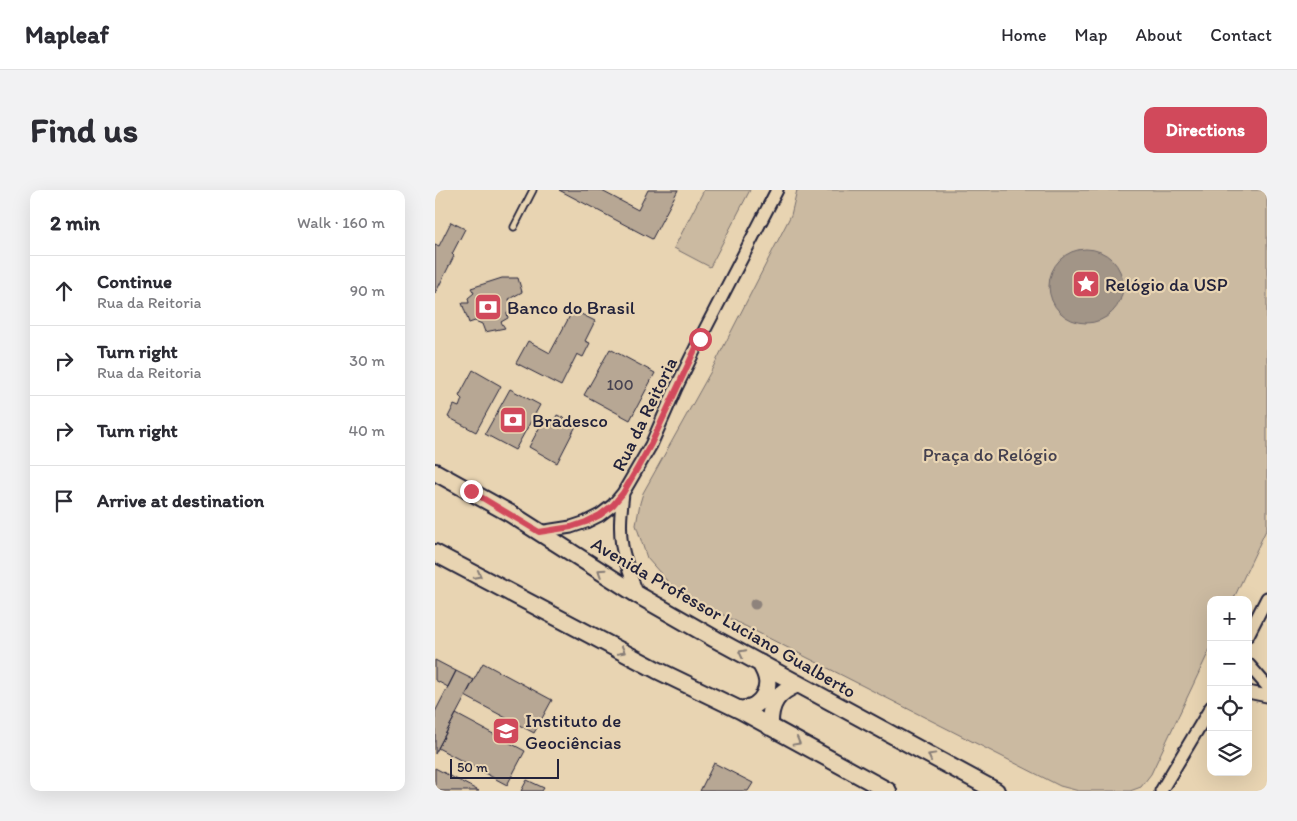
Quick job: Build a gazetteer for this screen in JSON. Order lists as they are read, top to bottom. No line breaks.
{"streets":{"street":["Rua da Reitoria","Avenida Professor Luciano Gualberto"]},"crossings":[["Rua da Reitoria","Avenida Professor Luciano Gualberto"]],"parks":["Praça do Relógio"],"places":{"place":["Relógio da USP"],"bank":["Banco do Brasil","Bradesco"],"school or university":["Instituto de Geociências"]},"house_numbers":["100"],"scale_bar":"50 m","page":{"header":"Mapleaf","nav":["Home","Map","About","Contact"],"buttons":"Directions","title":"Find us","heading":["2 min","Walk · 160 m"],"list":[["Continue","Rua da Reitoria","90 m"],["Turn right","Rua da Reitoria","30 m"],["Turn right","40 m"],"Arrive at destination"],"map_buttons":["+","−"],"scale":"50 m"}}
